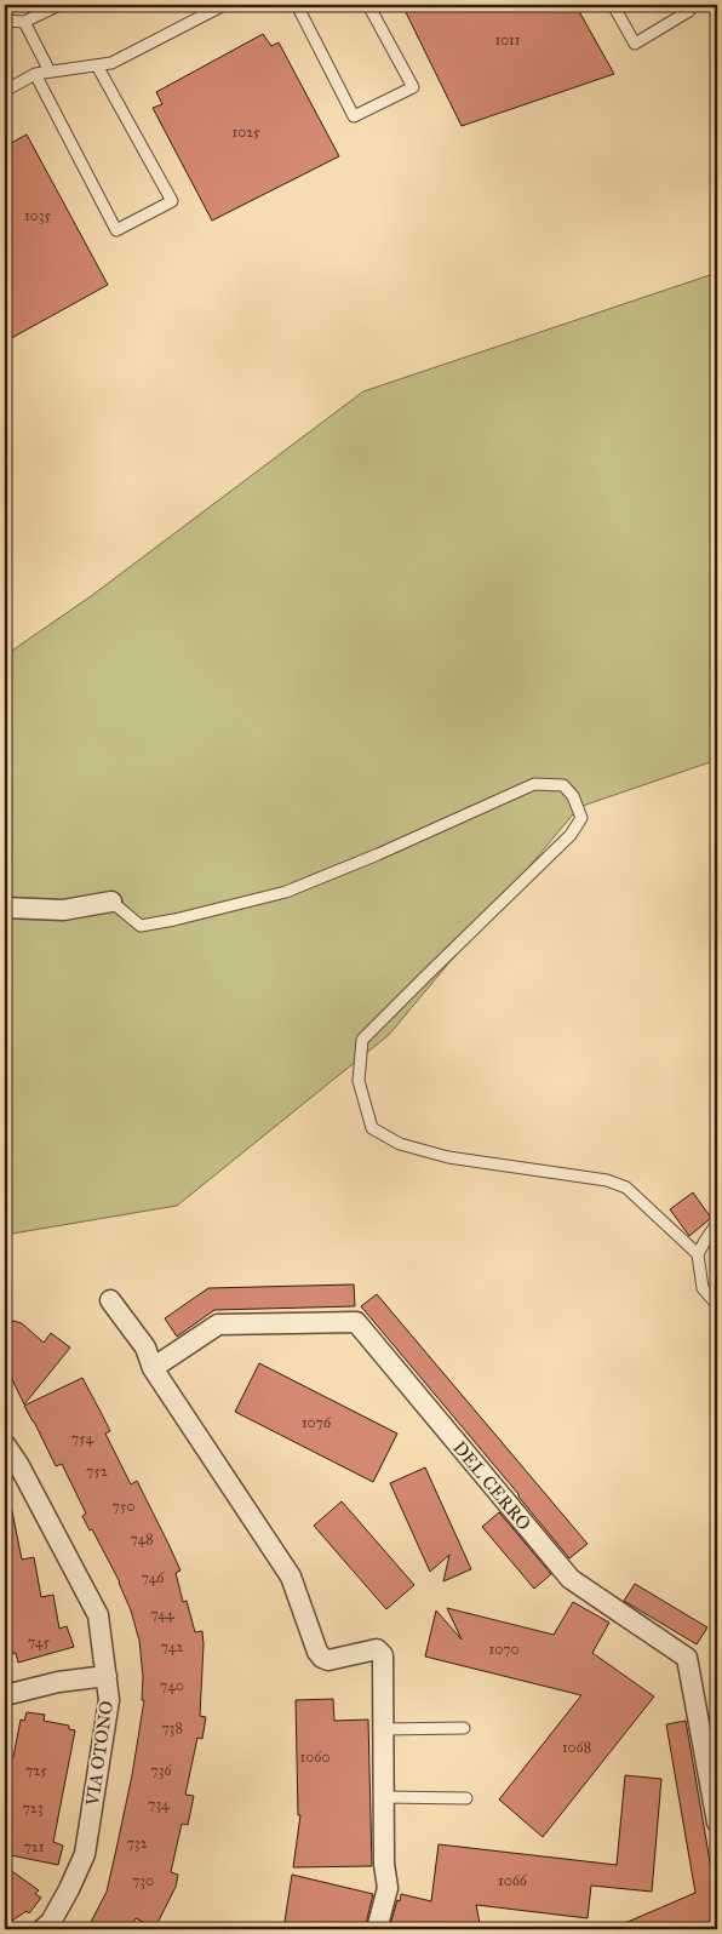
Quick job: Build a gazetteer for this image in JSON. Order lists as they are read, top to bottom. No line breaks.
{"streets":{"street":["DEL CERRO","VIA OTONO"]},"house_numbers":["1011","1025","1035","1076","754","752","750","748","746","744","745","742","1070","740","738","1068","1060","725","736","734","723","732","721","730","1066"]}
